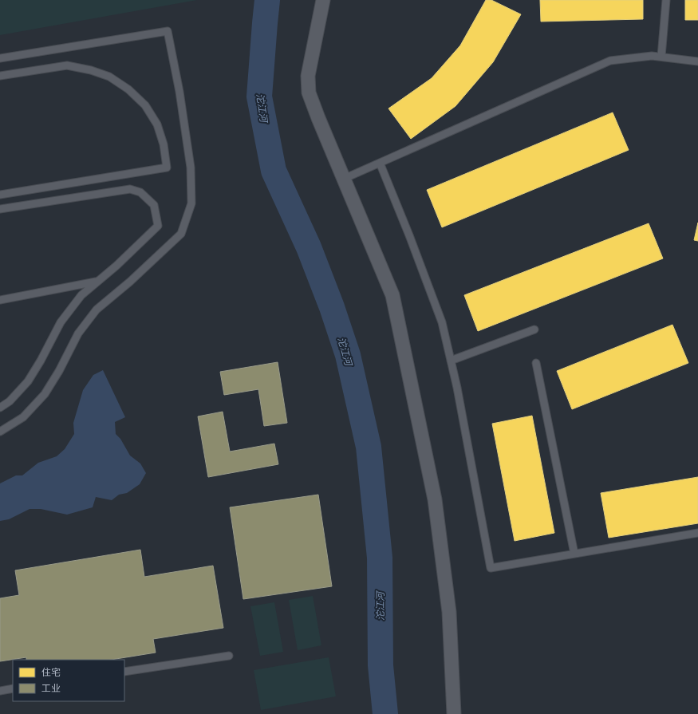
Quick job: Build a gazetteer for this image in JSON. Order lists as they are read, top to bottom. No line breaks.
{"water":["沱江河"],"legend":["住宅","工业"]}
